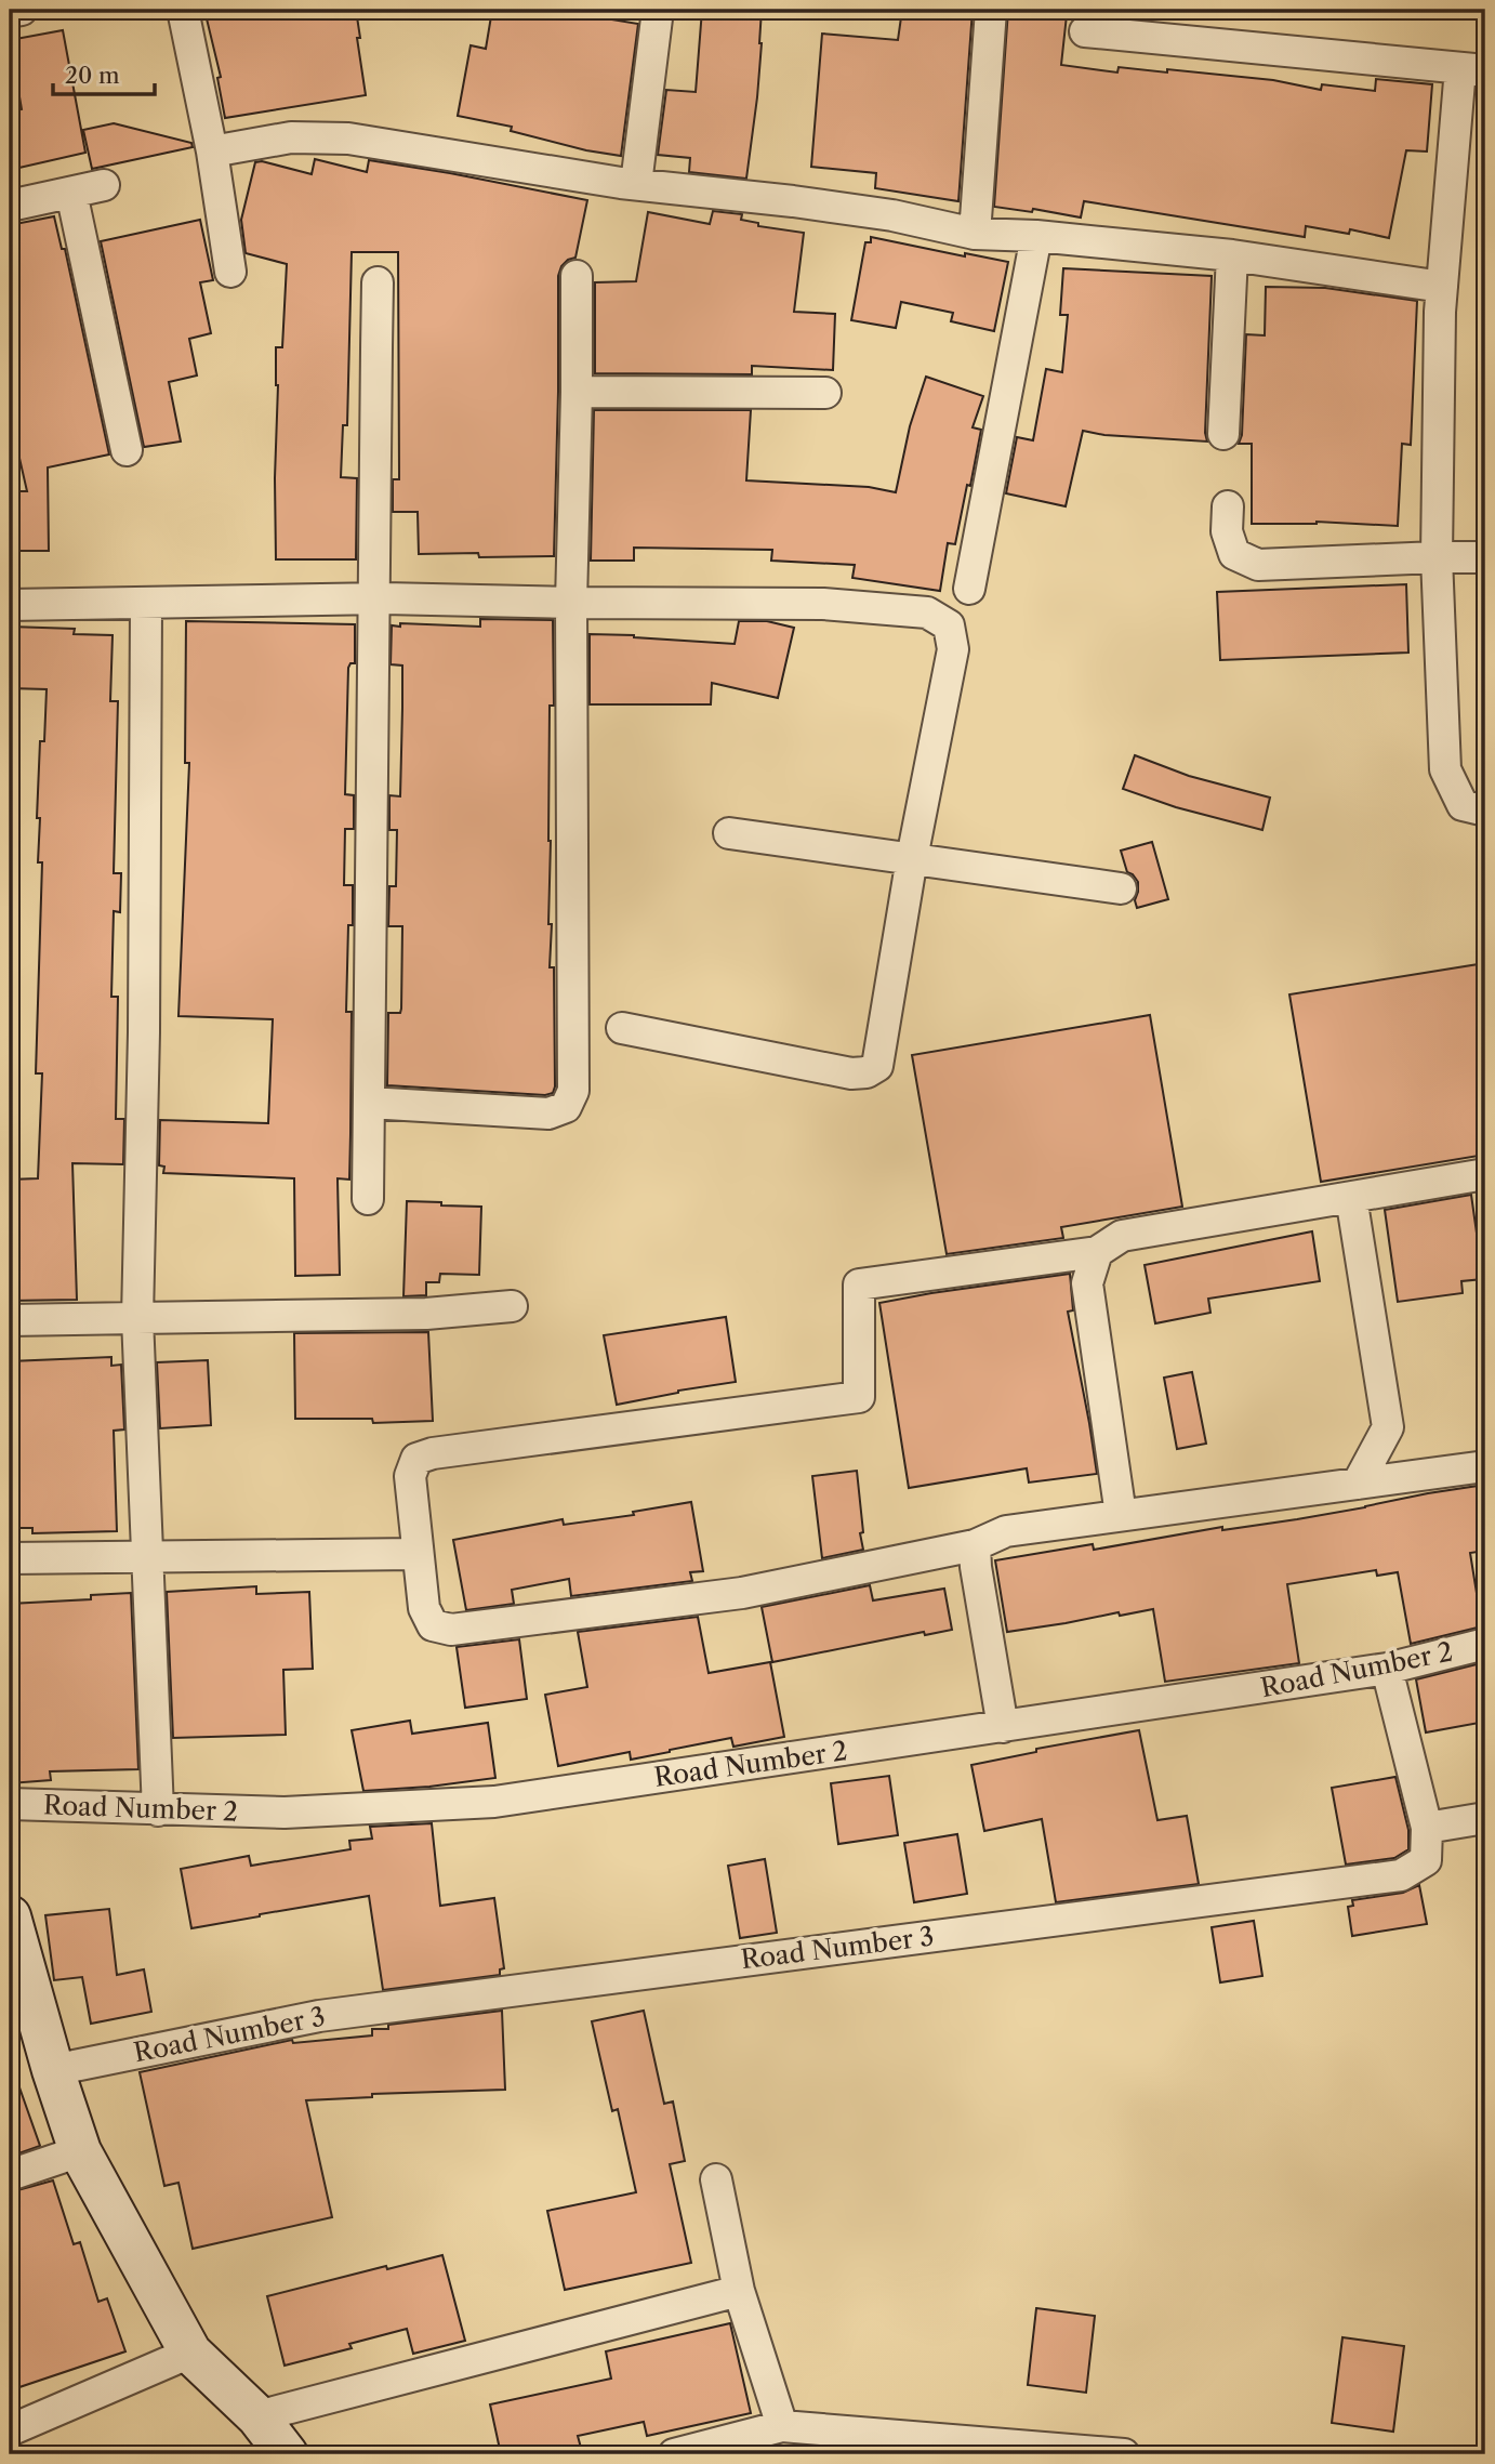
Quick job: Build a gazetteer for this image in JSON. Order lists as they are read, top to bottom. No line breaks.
{"streets":{"street":["Road Number 2","Road Number 3"]},"crossings":[["Road Number 2","Road Number 3"]],"scale_bar":"20 m"}
